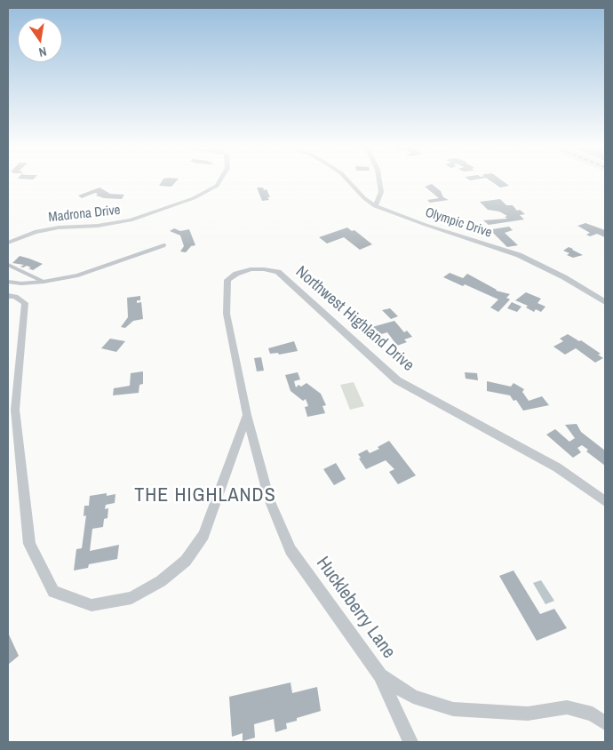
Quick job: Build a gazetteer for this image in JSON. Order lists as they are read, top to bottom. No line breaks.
{"streets":{"street":["Madrona Drive","Olympic Drive","Northwest Highland Drive","Huckleberry Lane"]},"crossings":[["Northwest Highland Drive","Huckleberry Lane"]],"districts":["THE HIGHLANDS"],"north":"bottom"}
